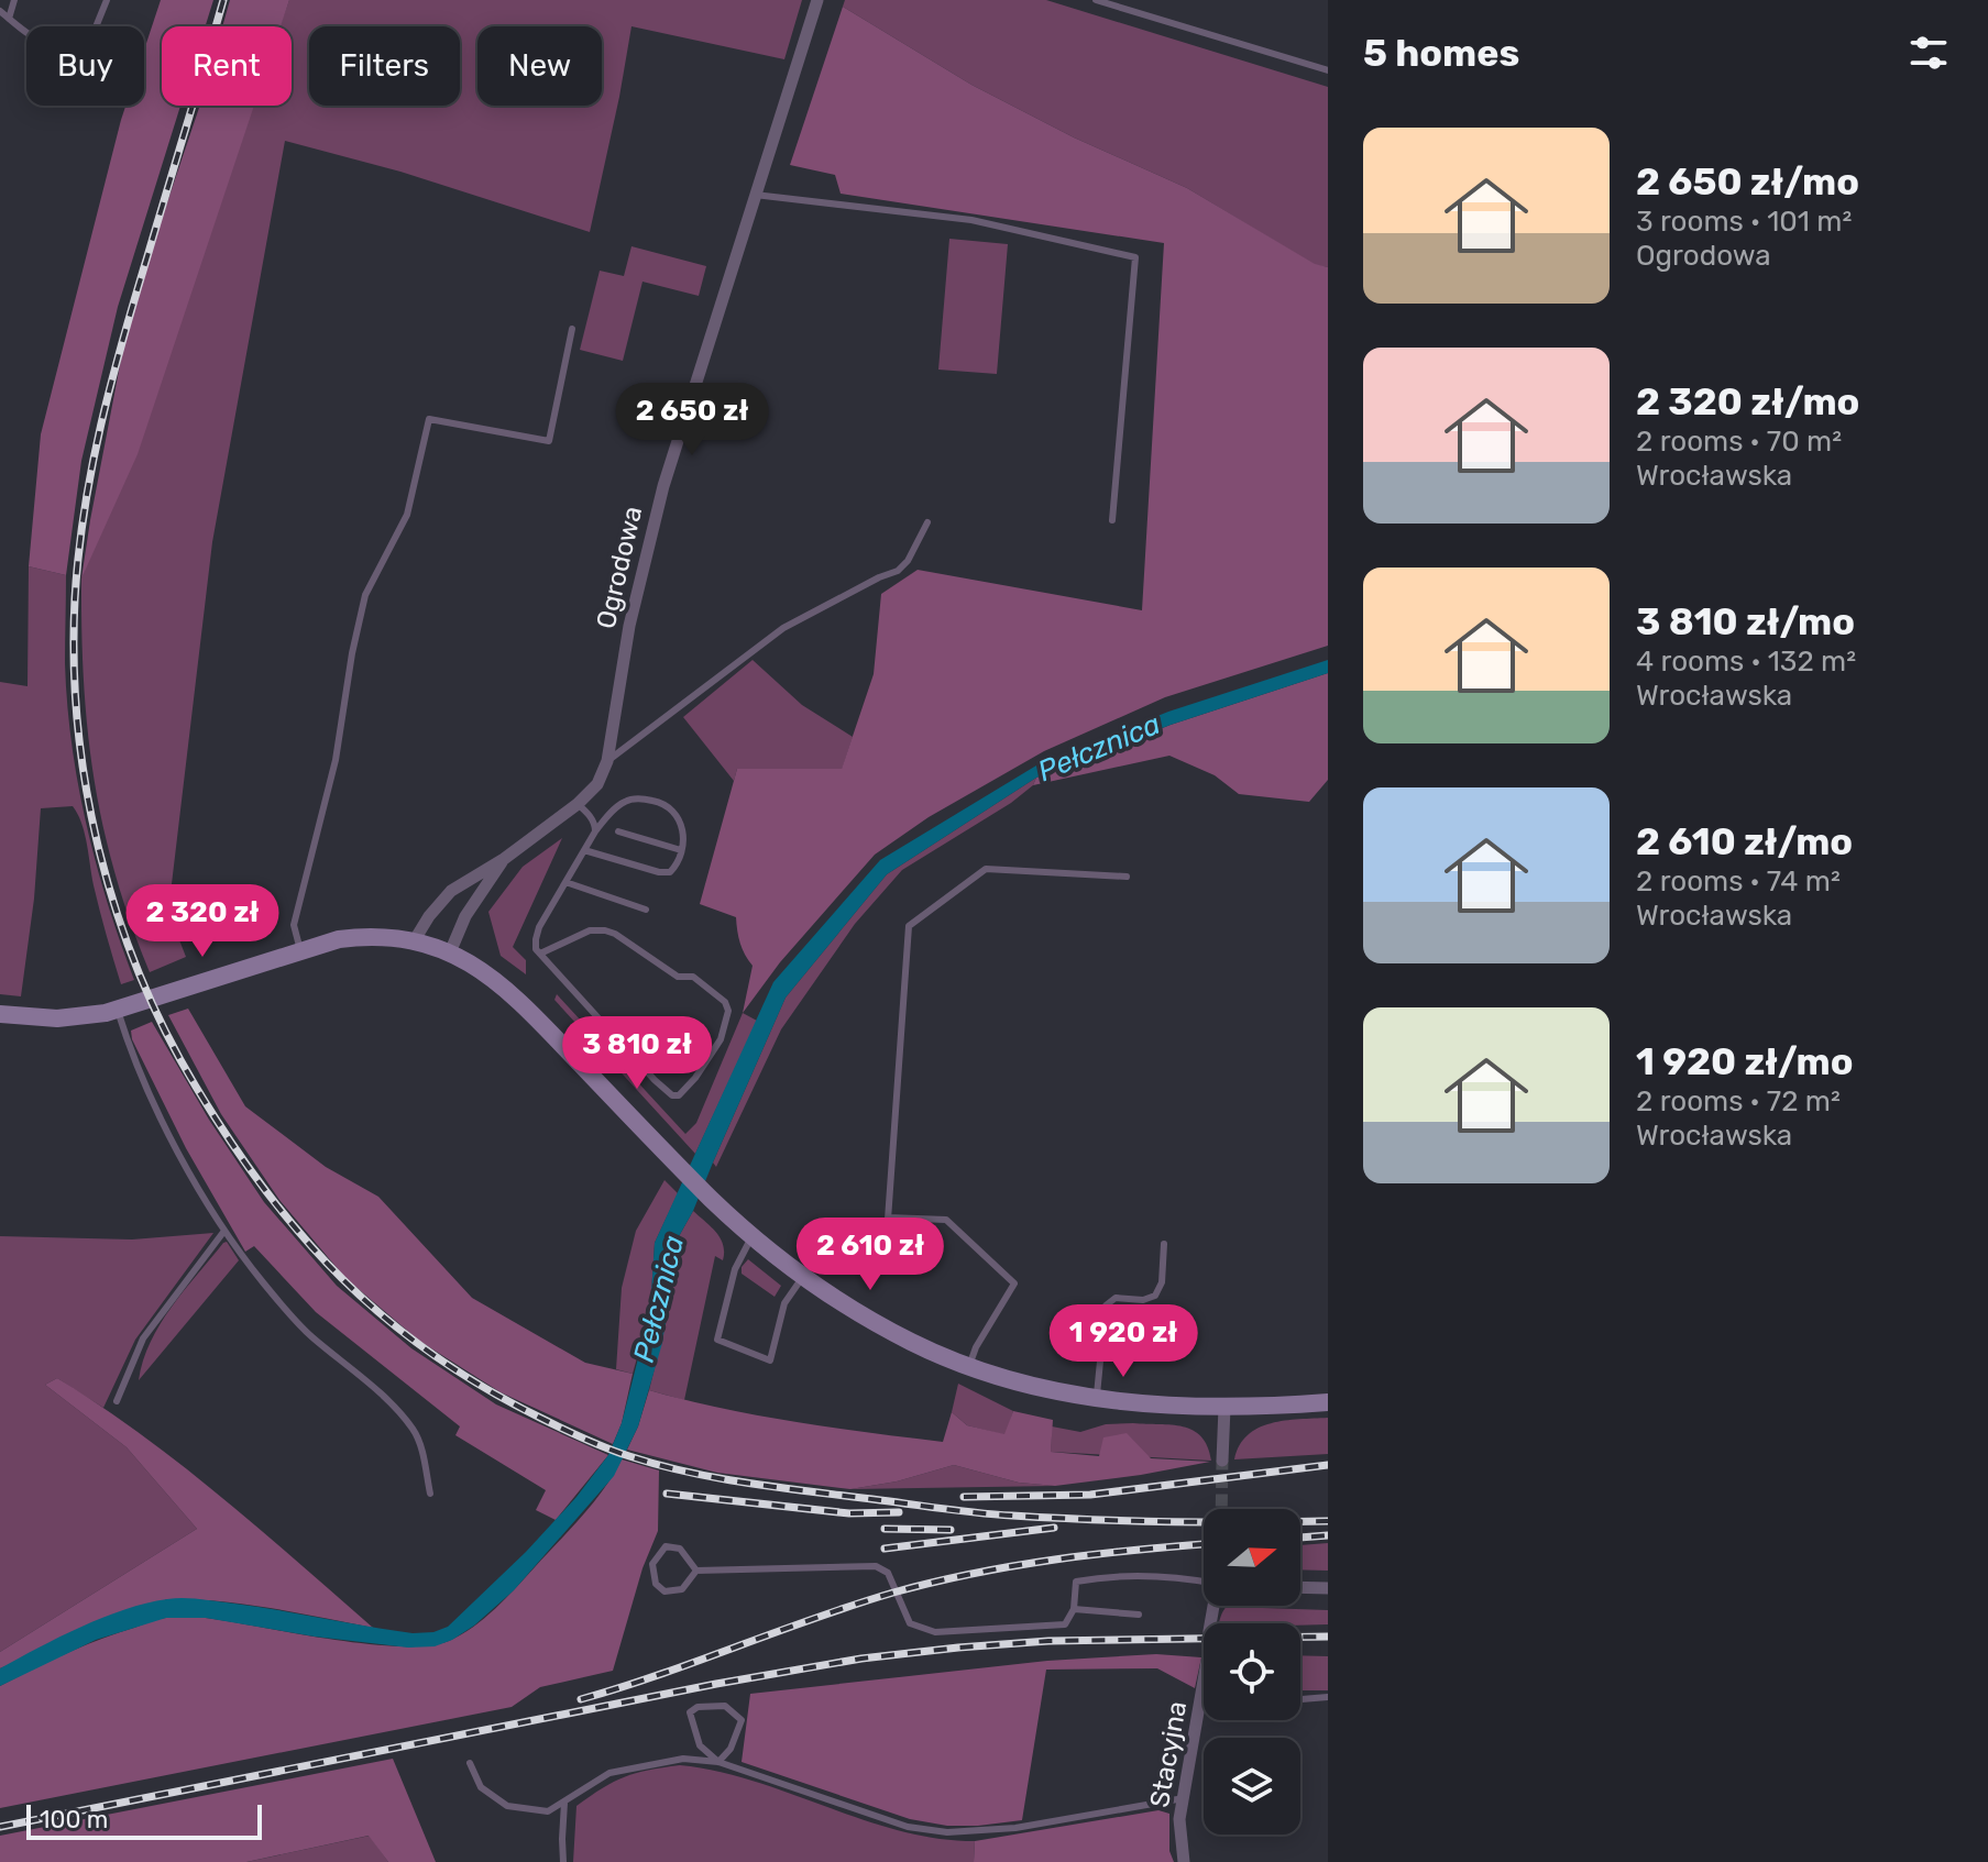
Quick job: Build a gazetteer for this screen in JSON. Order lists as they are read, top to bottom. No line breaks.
{"streets":{"street":["Ogrodowa","Stacyjna"]},"water":["Pełcznica"],"scale_bar":"100 m","north":"right","page":{"heading":"5 homes","chip":["Buy","Rent","Filters","New"],"list":[{"name":"2 650 zł/mo","note":"3 rooms · 101 m² · Ogrodowa"},{"name":"2 320 zł/mo","note":"2 rooms · 70 m² · Wrocławska"},{"name":"3 810 zł/mo","note":"4 rooms · 132 m² · Wrocławska"},{"name":"2 610 zł/mo","note":"2 rooms · 74 m² · Wrocławska"},{"name":"1 920 zł/mo","note":"2 rooms · 72 m² · Wrocławska"}],"price":["2 650 zł","2 320 zł","3 810 zł","2 610 zł","1 920 zł"],"scale":"100 m"}}
